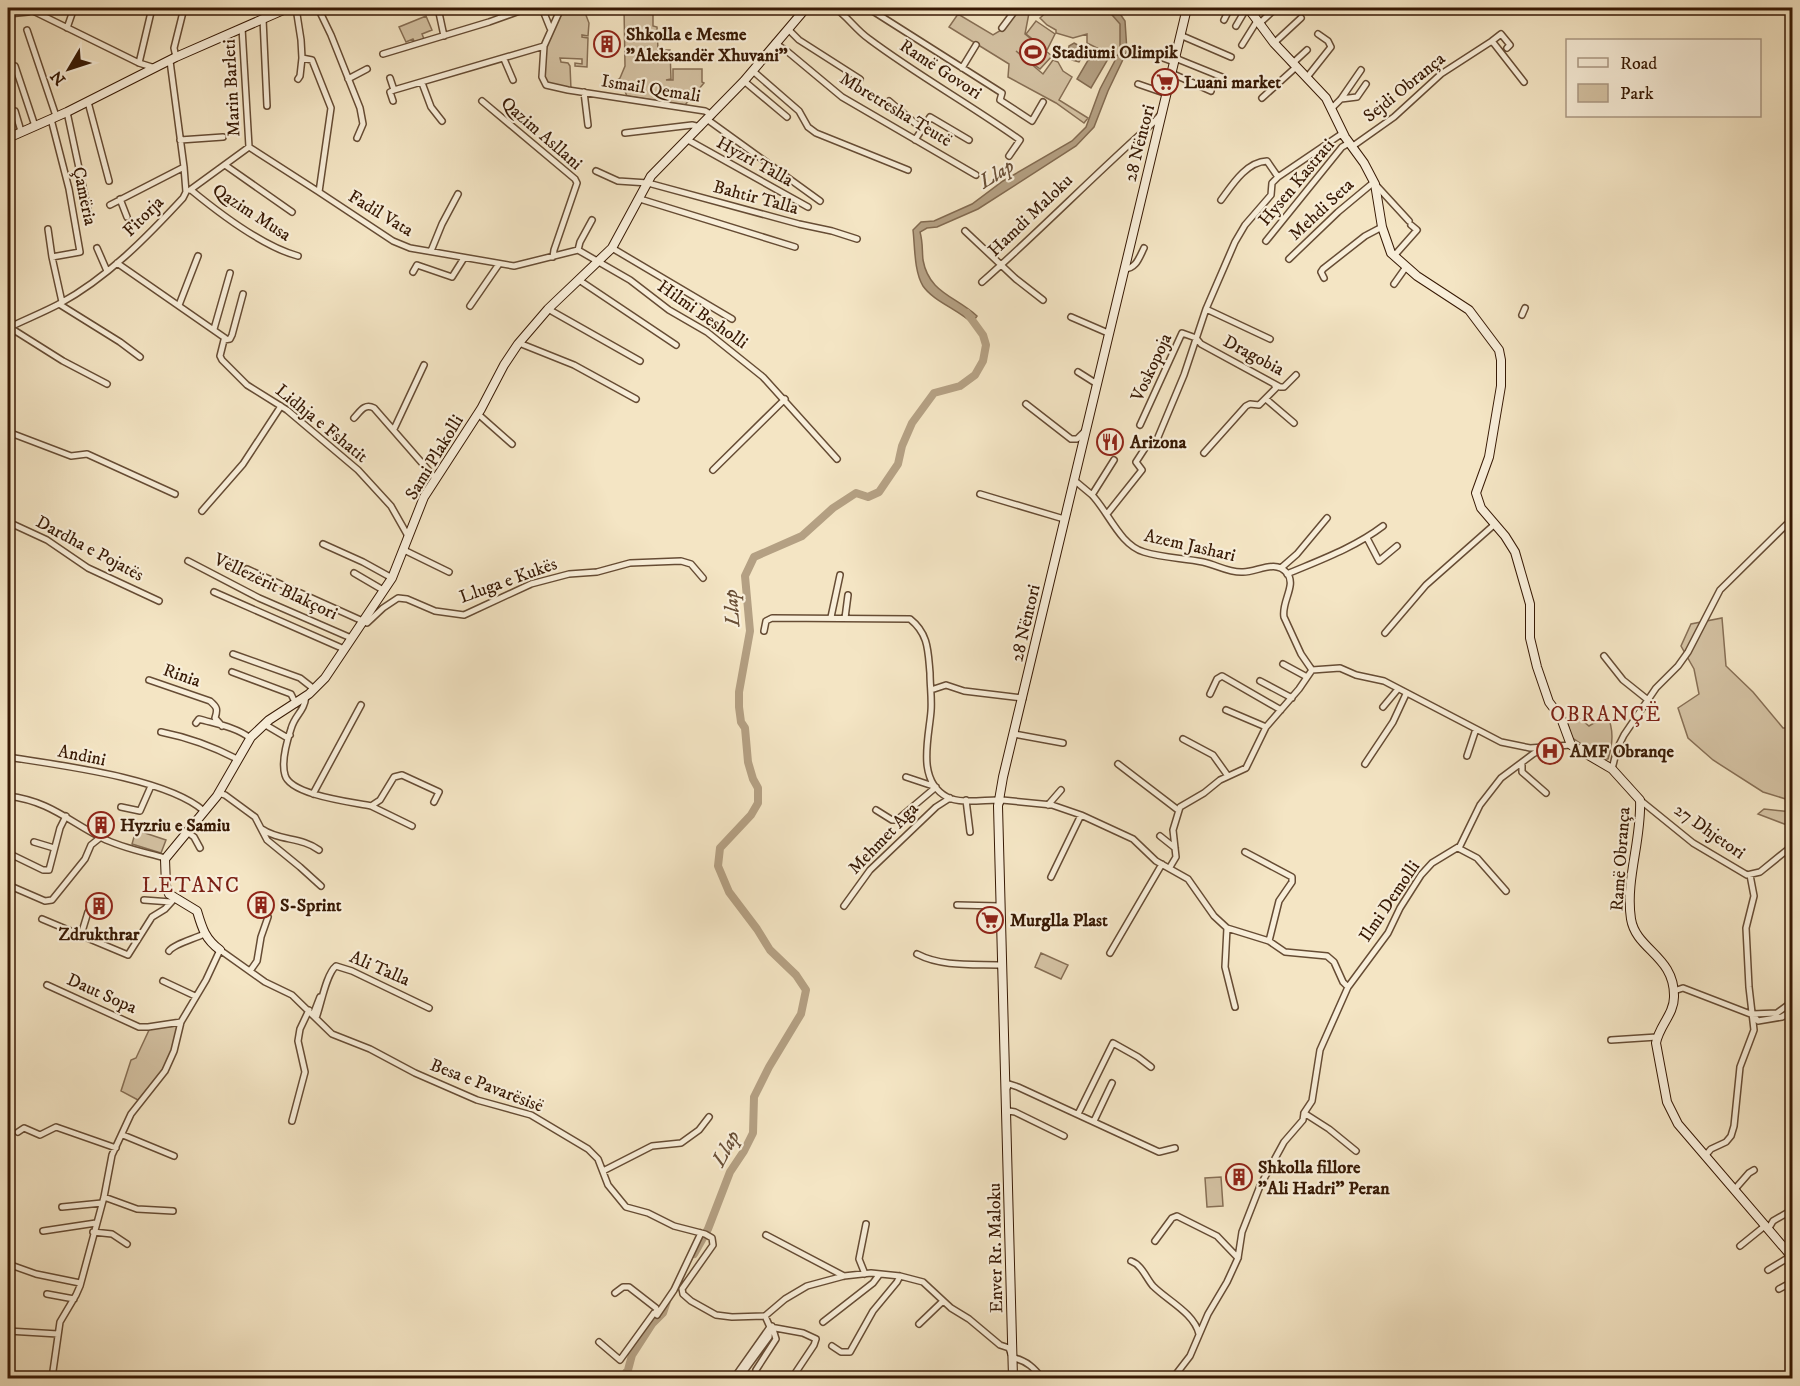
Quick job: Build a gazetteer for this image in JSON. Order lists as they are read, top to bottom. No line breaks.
{"streets":{"street":["Ramë Govori","Sejdi Obrança","Marin Barleti","Ismail Qemali","Mbretresha Teutë","Qazim Asllani","28 Nëntori","Hyzri Talla","Hysen Kastrati","Çamëria","Bahtir Talla","Mehdi Seta","Qazim Musa","Fadil Vata","Hamdi Maloku","Fitorja","Hilmi Besholli","Dragobia","Voskopoja","Lidhja e Fshatit","Sami Plakolli","Azem Jashari","Dardha e Pojatës","Lluga e Kukës","Vëllezërit Blakçori","Rinia","Andini","27 Dhjetori","Mehmet Aga","Ramë Obrança","Ilmi Demolli","Ali Talla","Daut Sopa","Besa e Pavarësisë","Enver Rr. Maloku"]},"crossings":[["Sejdi Obrança","Hysen Kastrati"],["Marin Barleti","Fadil Vata"],["Ismail Qemali","Hyzri Talla"],["Mbretresha Teutë","Hyzri Talla"],["Qazim Asllani","Fadil Vata"],["28 Nëntori","Hamdi Maloku"],["28 Nëntori","Azem Jashari"],["28 Nëntori","Enver Rr. Maloku"],["Hyzri Talla","Bahtir Talla"],["Hyzri Talla","Hilmi Besholli"],["Hyzri Talla","Sami Plakolli"],["Qazim Musa","Fitorja"],["Hilmi Besholli","Sami Plakolli"],["Dragobia","Voskopoja"],["Lidhja e Fshatit","Sami Plakolli"],["Sami Plakolli","Lluga e Kukës"],["Sami Plakolli","Vëllezërit Blakçori"],["Sami Plakolli","Andini"],["27 Dhjetori","Ramë Obrança"],["Ali Talla","Besa e Pavarësisë"]],"districts":["OBRANÇË","LETANC"],"water":["Llap"],"places":{"building":["Shkolla e Mesme \"Aleksandër Xhuvani\"","Hyzriu e Samiu","S-Sprint","Zdrukthrar","Shkolla fillore \"Ali Hadri\" Peran"],"sports":["Stadiumi Olimpik"],"supermarket":["Luani market","Murglla Plast"],"restaurant":["Arizona"],"hospital":["AMF Obranqe"]},"legend":["Road","Park"],"north":"bottom left"}
